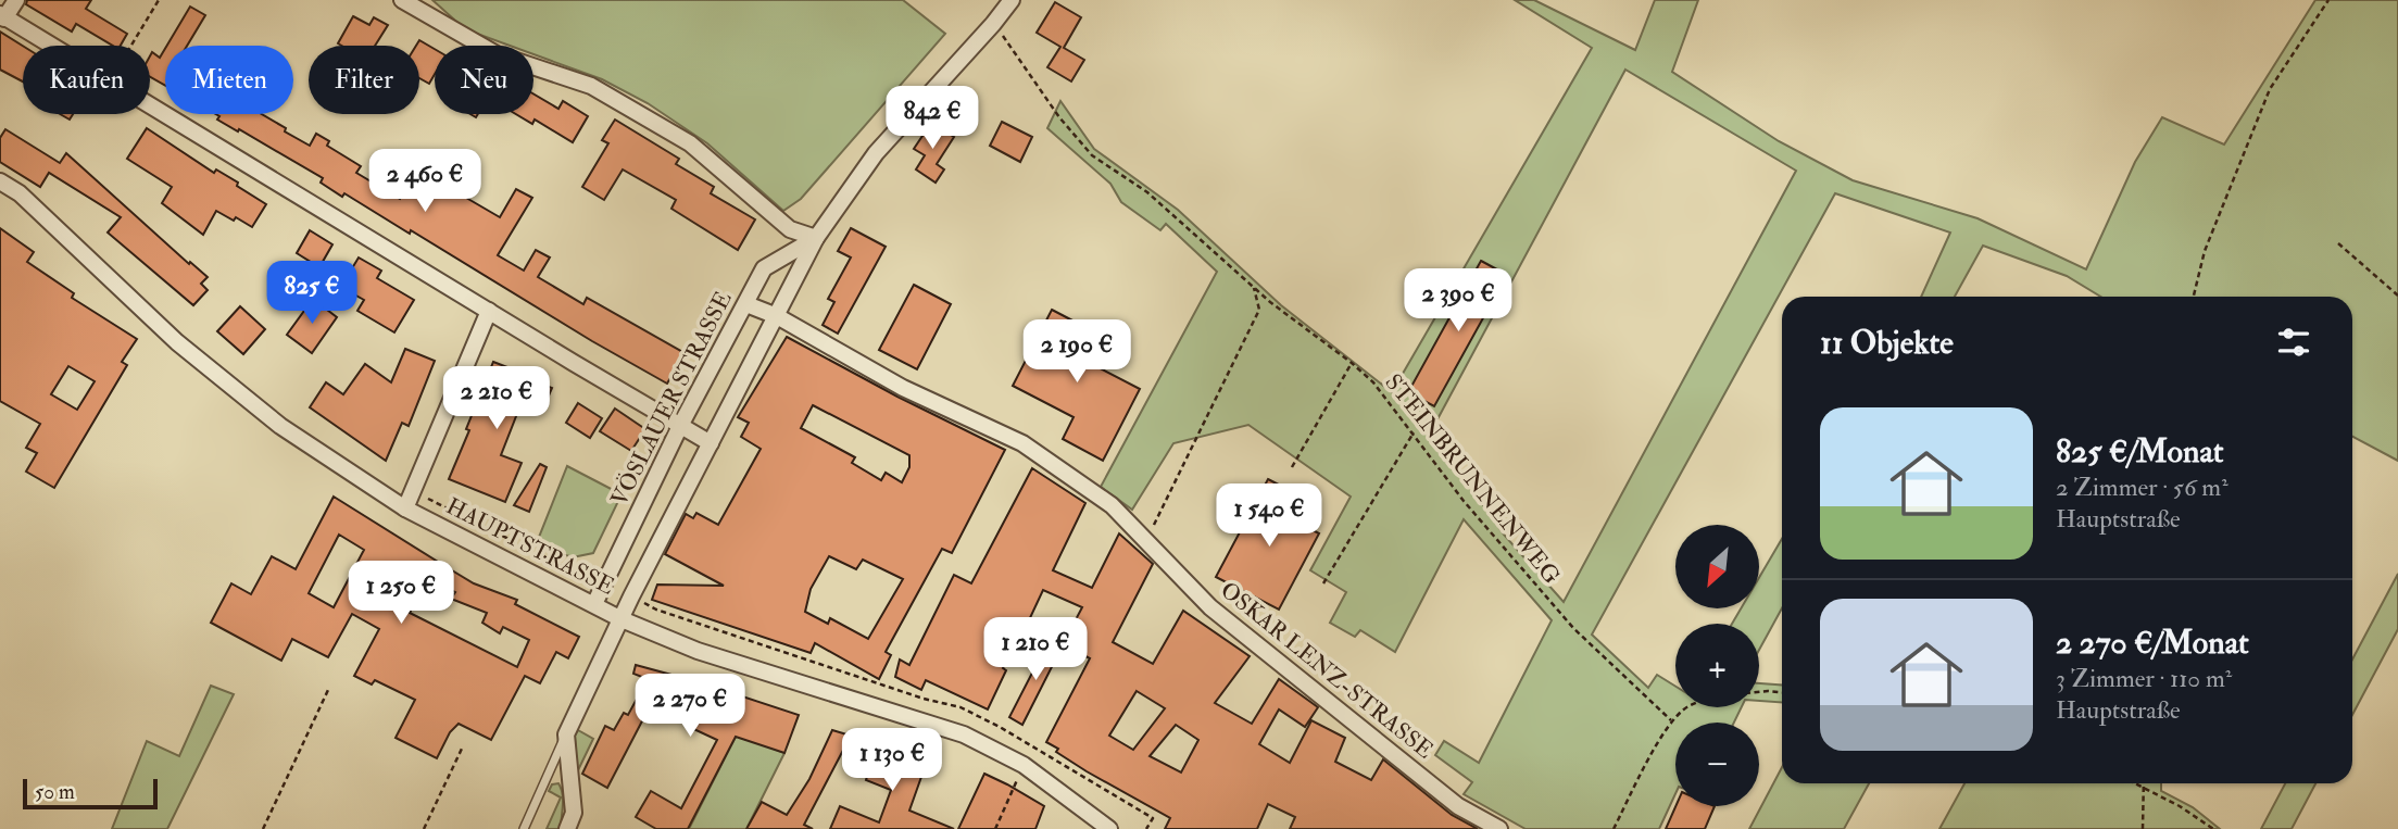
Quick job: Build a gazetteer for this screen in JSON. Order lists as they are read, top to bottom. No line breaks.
{"streets":{"street":["VÖSLAUER STRASSE","HAUPTSTRASSE","OSKAR LENZ-STRASSE"],"path":["STEINBRUNNENWEG"]},"crossings":[["VÖSLAUER STRASSE","STEINBRUNNENWEG"],["VÖSLAUER STRASSE","HAUPTSTRASSE"],["VÖSLAUER STRASSE","OSKAR LENZ-STRASSE"]],"scale_bar":"50 m","north":"bottom left","page":{"chip":["Kaufen","Mieten","Filter","Neu"],"price":["842 €","2 460 €","825 €","2 390 €","2 190 €","2 210 €","1 540 €","1 250 €","1 210 €","2 270 €","1 130 €"],"heading":"11 Objekte","list":[{"name":"825 €/Monat","note":"2 Zimmer · 56 m² · Hauptstraße"},{"name":"2 270 €/Monat","note":"3 Zimmer · 110 m² · Hauptstraße"}],"map_buttons":["+","−"],"scale":"50 m"}}
